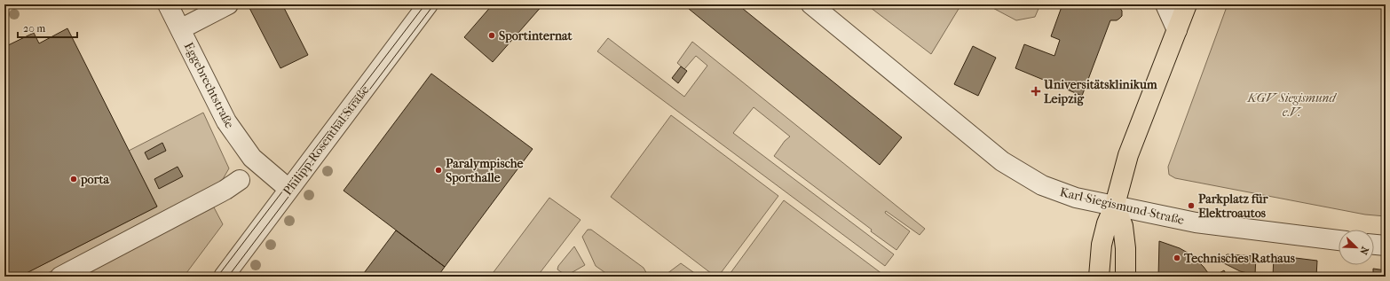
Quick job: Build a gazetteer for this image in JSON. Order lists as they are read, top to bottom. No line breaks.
{"streets":{"street":["Eggebrechtstraße","Philipp-Rosenthal-Straße","Karl-Siegismund-Straße"]},"crossings":[["Eggebrechtstraße","Philipp-Rosenthal-Straße"]],"parks":["KGV Siegismund e.V."],"places":{"other":["Sportinternat","Paralympische Sporthalle","porta","Parkplatz für Elektroautos","Technisches Rathaus"],"health":["Universitätsklinikum Leipzig"]},"scale_bar":"20 m","north":"bottom right"}
